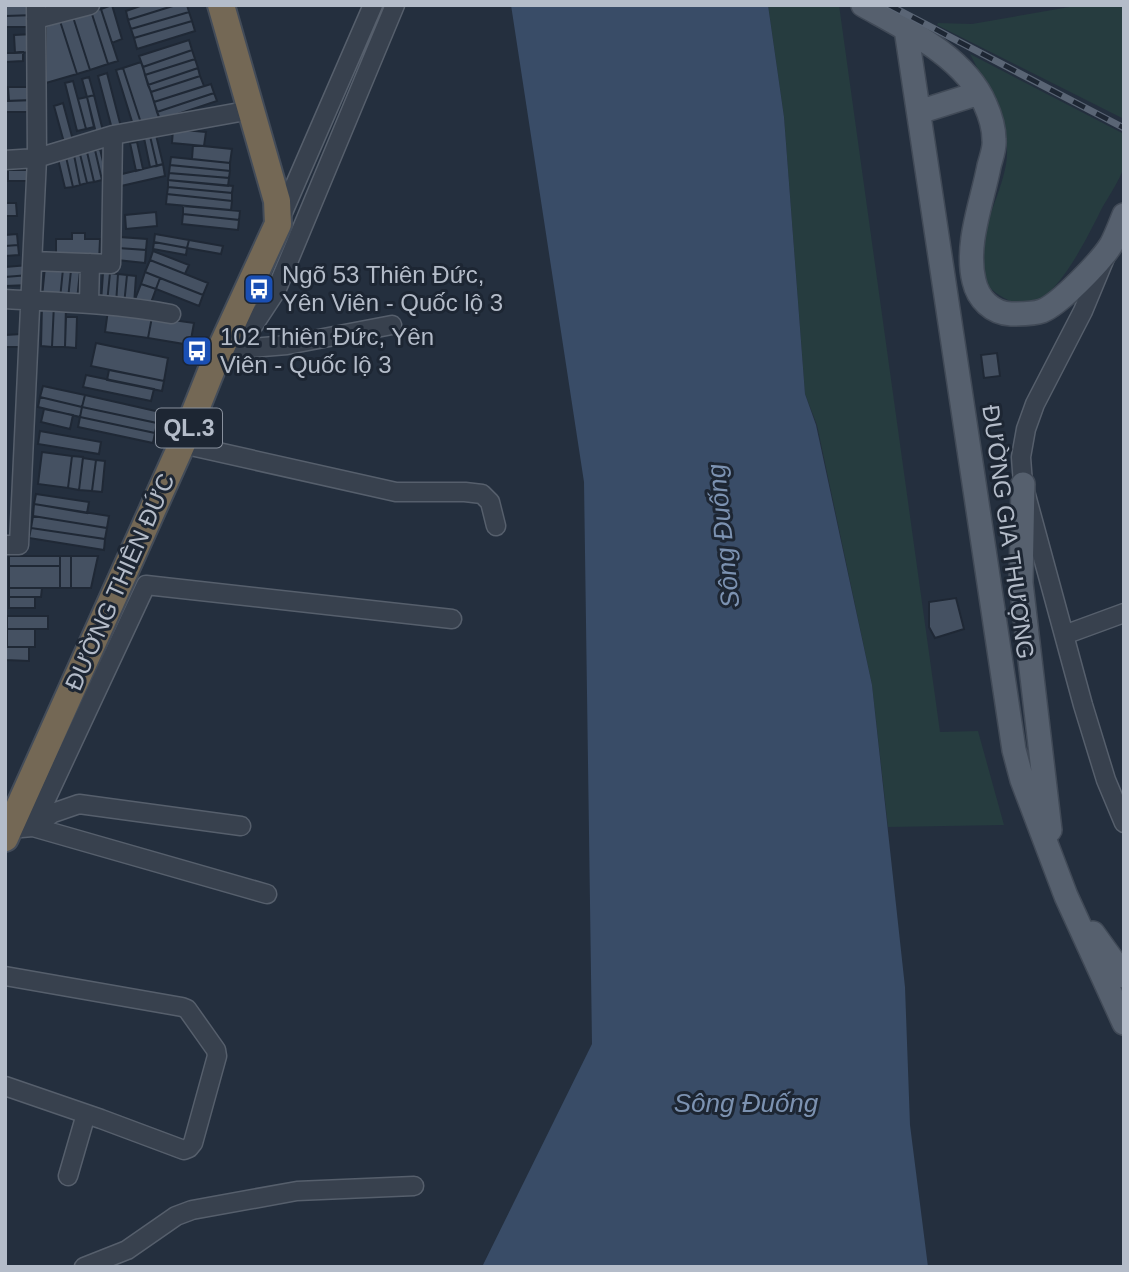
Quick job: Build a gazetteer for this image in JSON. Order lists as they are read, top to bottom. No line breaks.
{"streets":{"highway":["QL.3","ĐƯỜNG THIÊN ĐỨC"],"main road":["ĐƯỜNG GIA THƯỢNG"]},"water":["Sông Đuống"],"places":{"bus stop":["Ngõ 53 Thiên Đức, Yên Viên - Quốc lộ 3","102 Thiên Đức, Yên Viên - Quốc lộ 3"]}}
